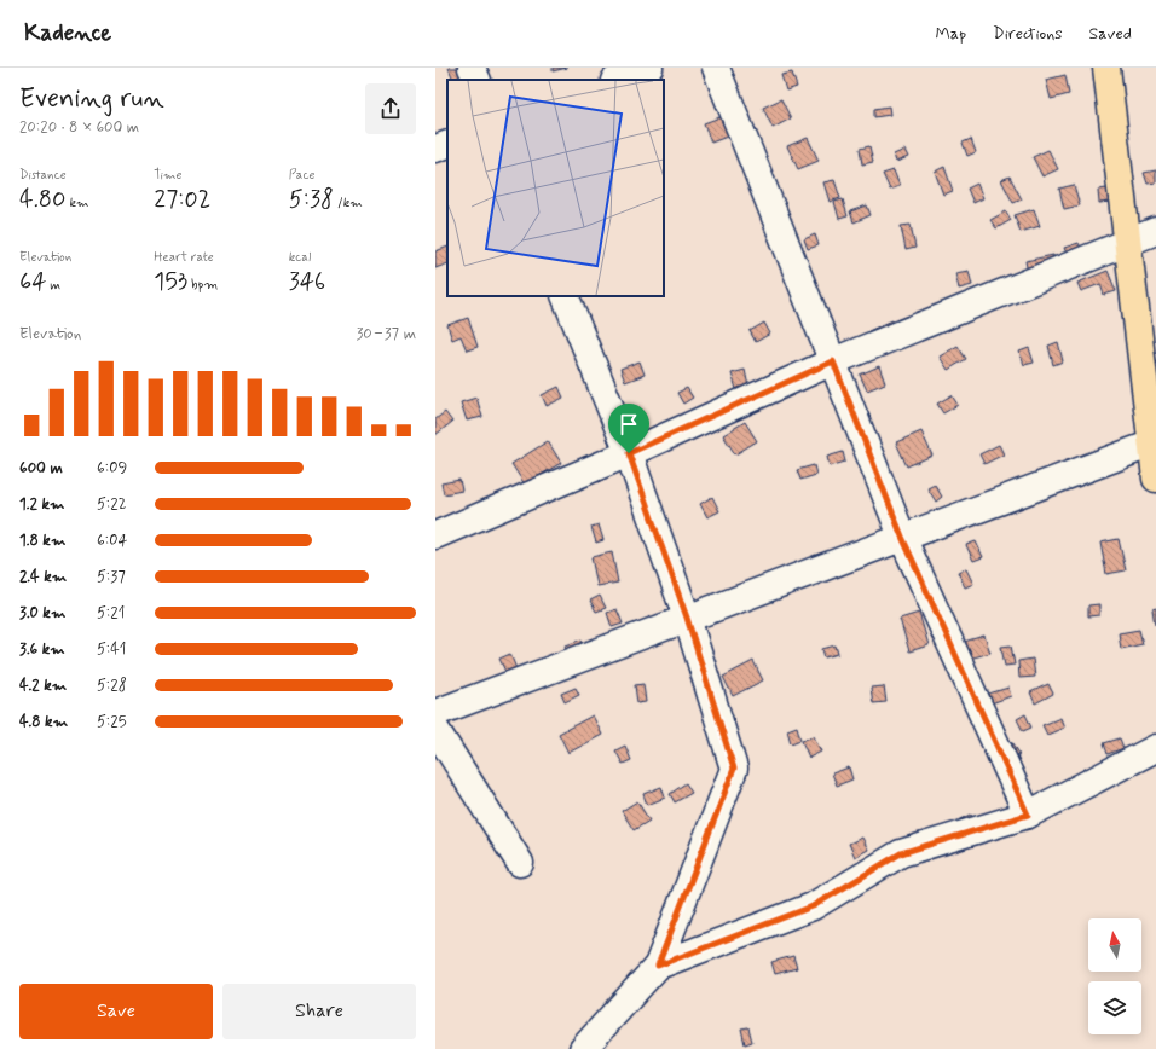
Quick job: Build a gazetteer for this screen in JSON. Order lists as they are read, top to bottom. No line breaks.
{"north":"top","page":{"header":"Kadence","nav":["Map","Directions","Saved"],"heading":["Evening run","20:20 · 8 × 600 m"],"stats":[["Distance","4.80 km"],["Time","27:02"],["Pace","5:38 /km"],["Elevation","64 m"],["Heart rate","153 bpm"],["kcal","346"]],"chart":["Elevation","30–37 m"],"list":[{"name":"600 m","note":"6:09"},{"name":"1.2 km","note":"5:22"},{"name":"1.8 km","note":"6:04"},{"name":"2.4 km","note":"5:37"},{"name":"3.0 km","note":"5:21"},{"name":"3.6 km","note":"5:41"},{"name":"4.2 km","note":"5:28"},{"name":"4.8 km","note":"5:25"}],"buttons":["Save","Share"]}}
